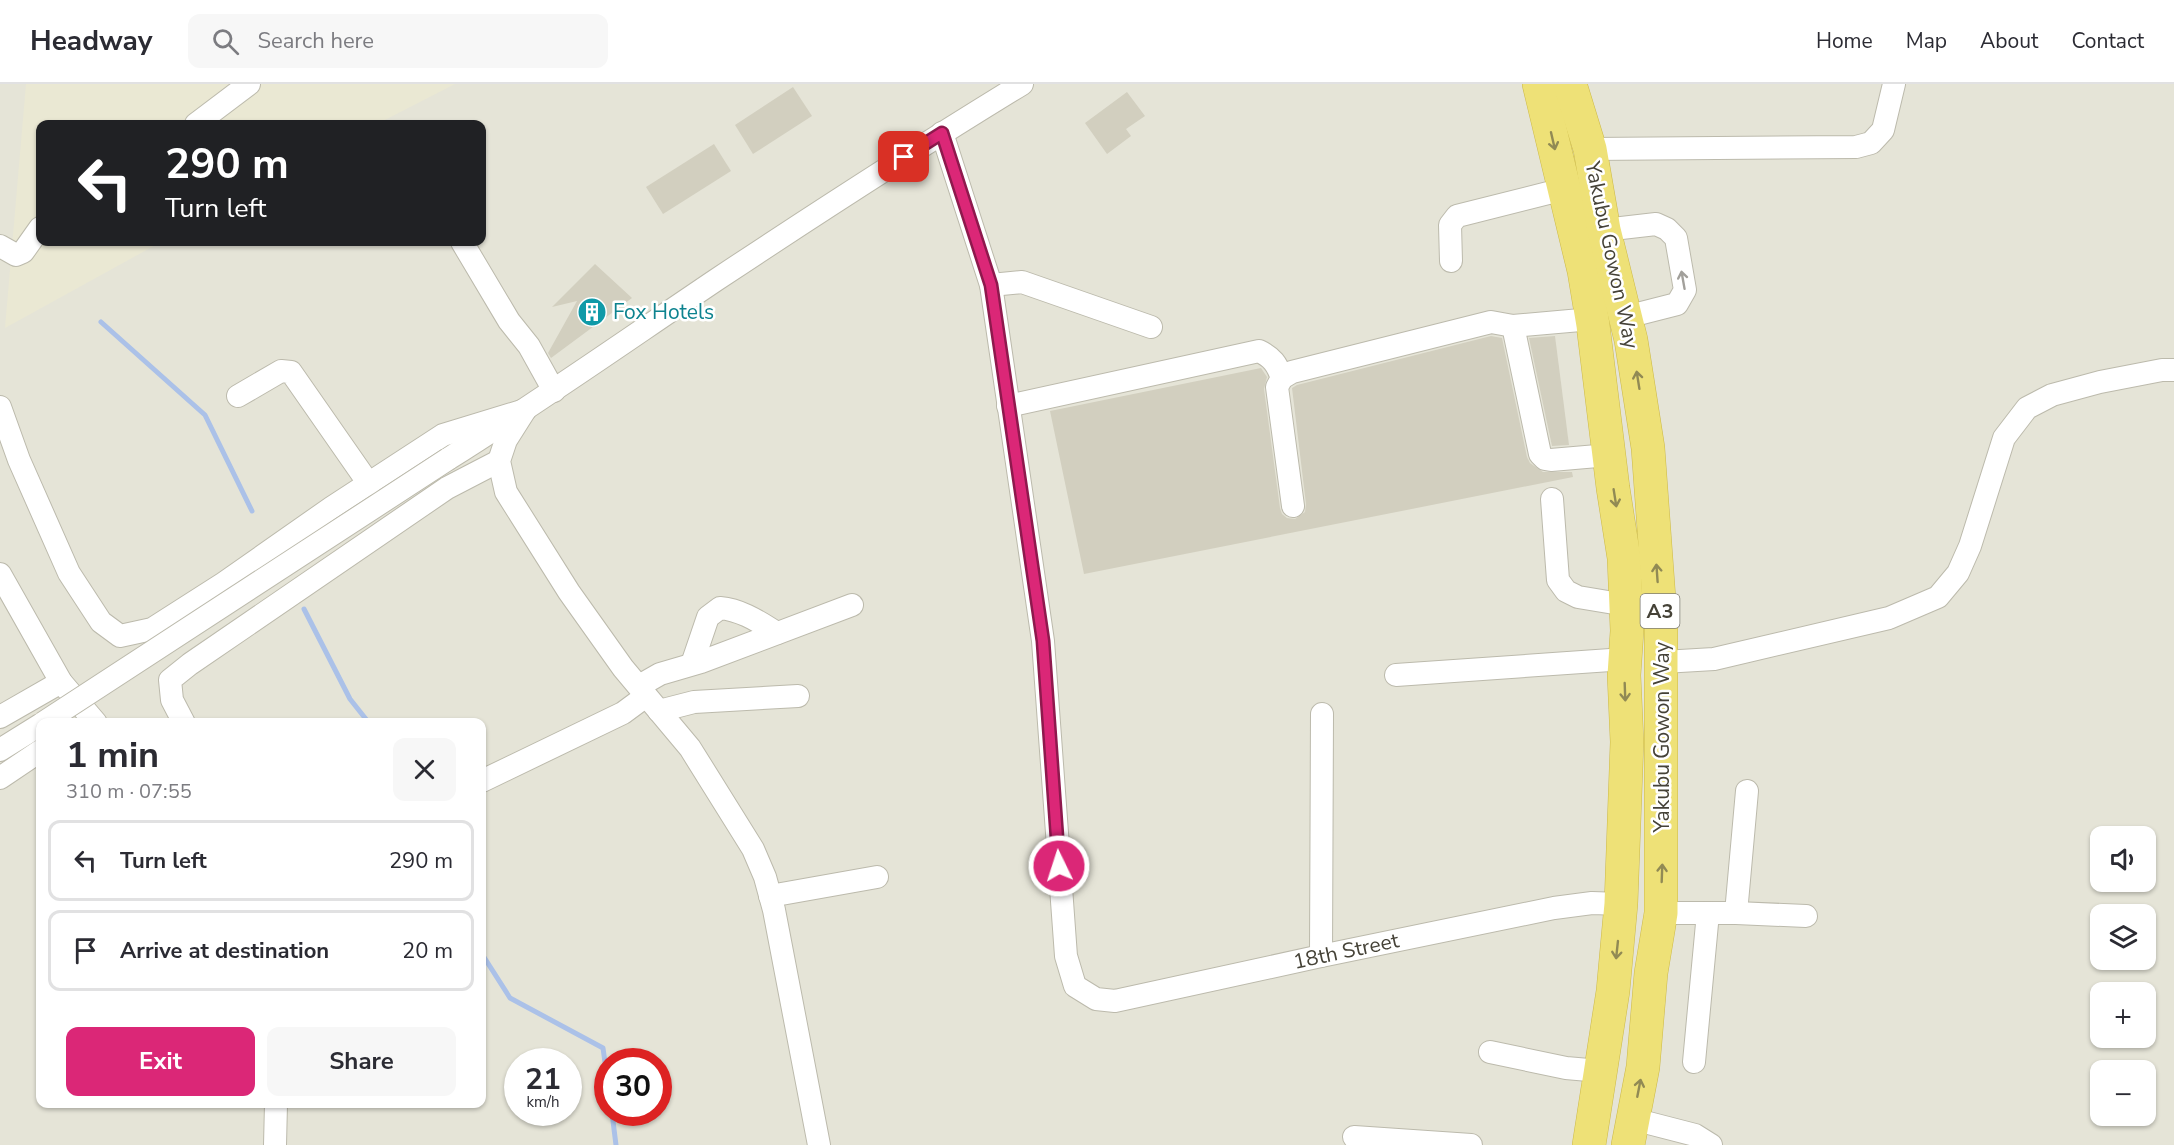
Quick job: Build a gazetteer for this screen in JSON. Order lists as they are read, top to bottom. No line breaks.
{"streets":{"highway":["Yakubu Gowon Way","A3"],"street":["18th Street"]},"crossings":[["Yakubu Gowon Way","18th Street"]],"places":{"building":["Fox Hotels"]},"page":{"header":"Headway","search":"Search here","nav":["Home","Map","About","Contact"],"turn":["290 m","Turn left"],"heading":["1 min","310 m · 07:55"],"list":[{"name":"Turn left","value":"290 m"},{"name":"Arrive at destination","value":"20 m"}],"map_buttons":["+","−"],"buttons":["Exit","Share"],"speed":"21 km/h","limit":"30"}}
